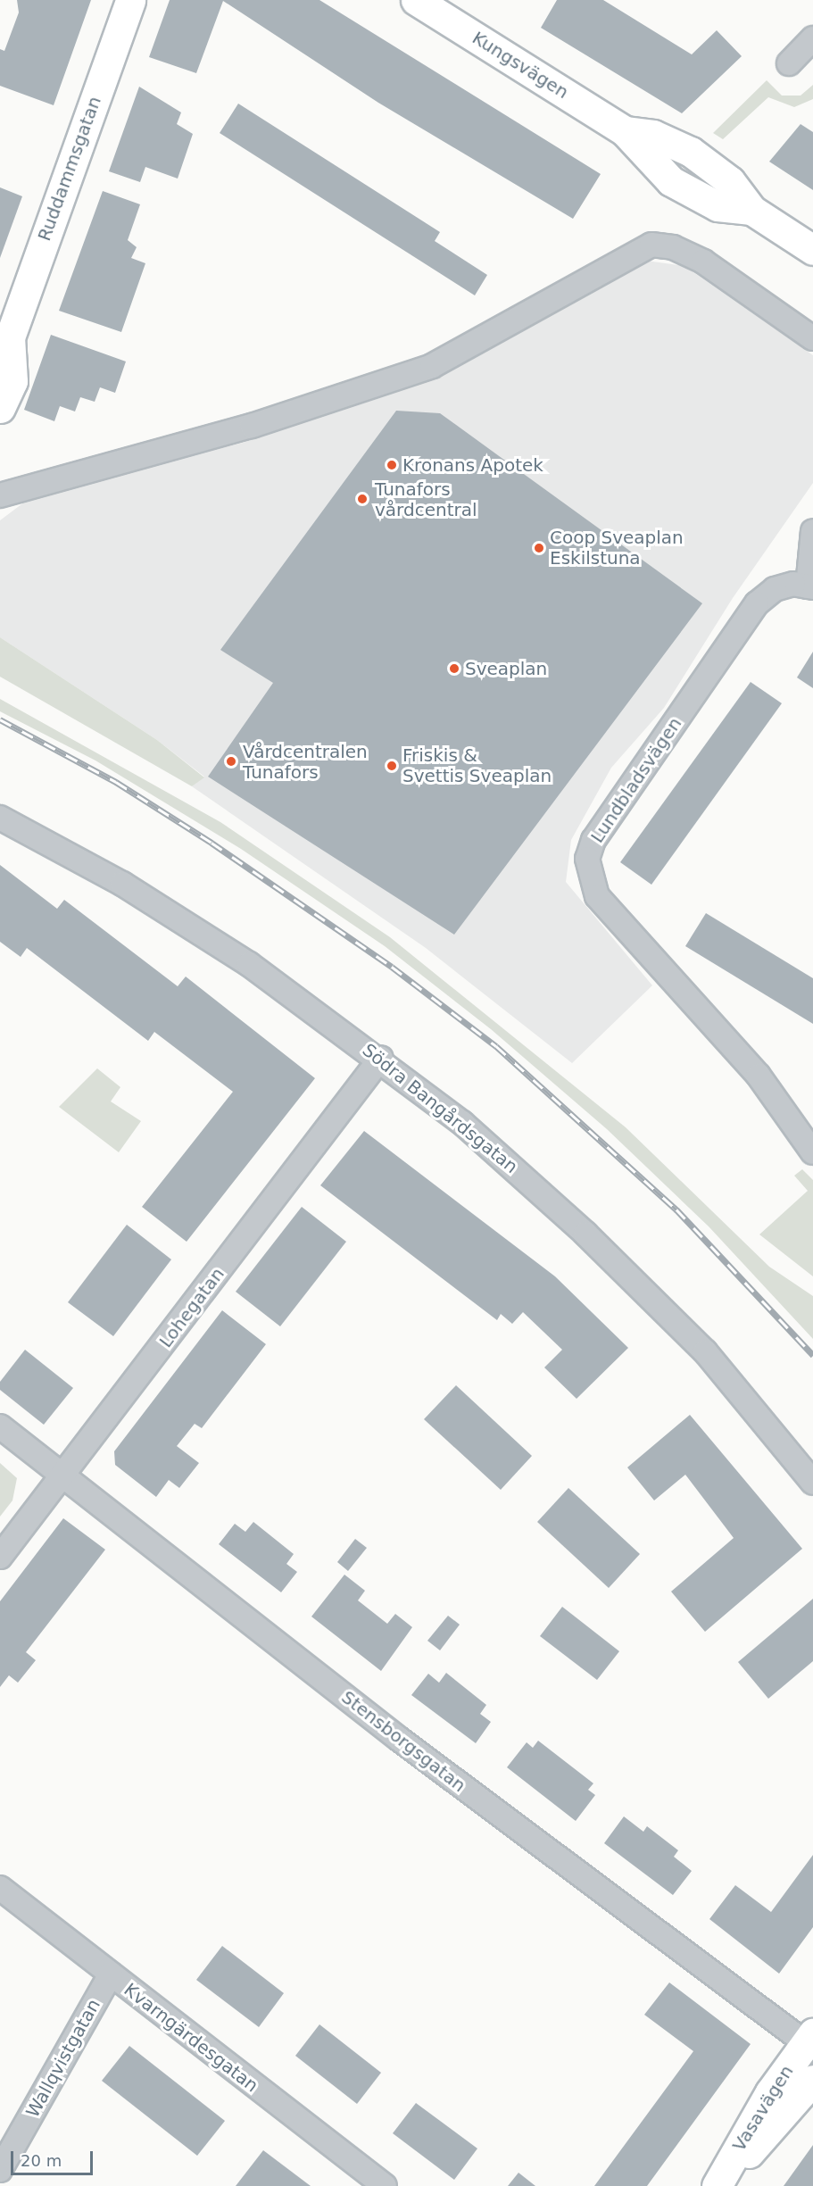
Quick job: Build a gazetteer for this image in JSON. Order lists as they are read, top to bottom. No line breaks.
{"streets":{"street":["Kungsvägen","Ruddammsgatan","Lundbladsvägen","Södra Bangårdsgatan","Lohegatan","Stensborgsgatan","Kvarngärdesgatan","Wallqvistgatan","Vasavägen"]},"crossings":[["Södra Bangårdsgatan","Lohegatan"],["Lohegatan","Stensborgsgatan"],["Stensborgsgatan","Vasavägen"],["Kvarngärdesgatan","Wallqvistgatan"]],"places":["Kronans Apotek","Tunafors vårdcentral","Coop Sveaplan Eskilstuna","Sveaplan","Vårdcentralen Tunafors","Friskis & Svettis Sveaplan"],"scale_bar":"20 m"}
